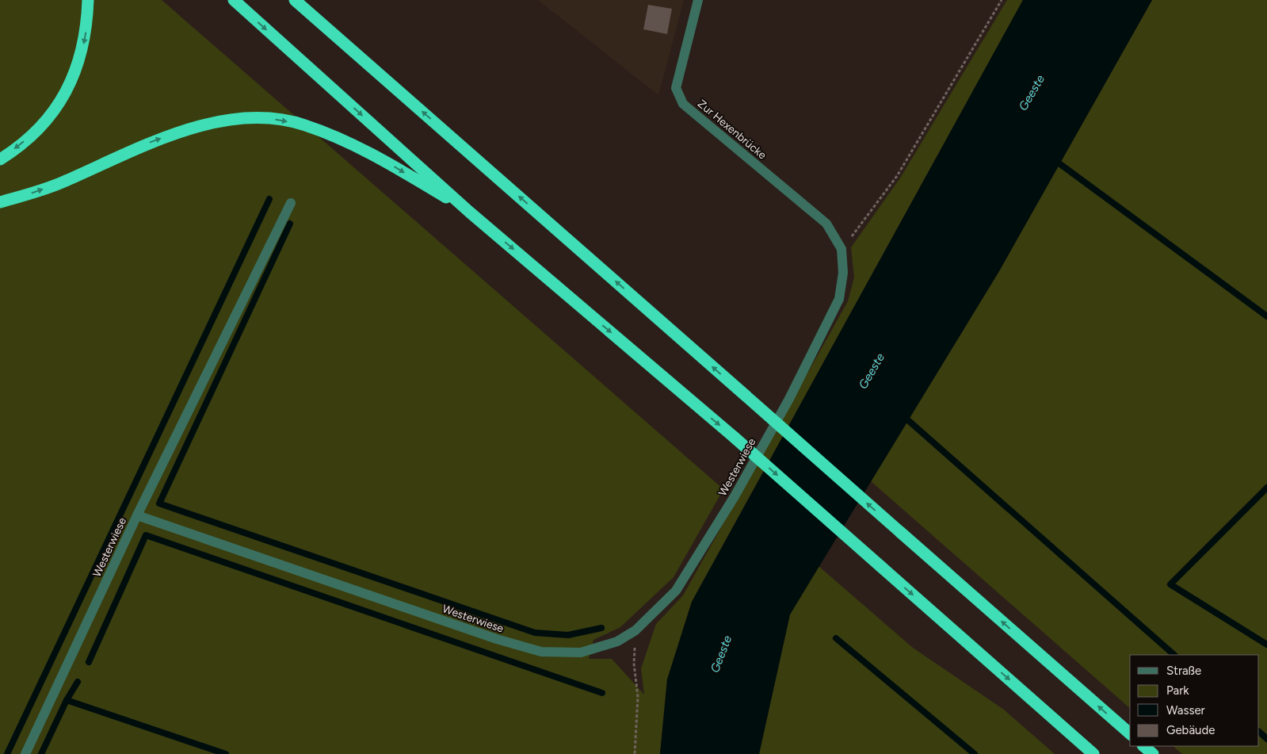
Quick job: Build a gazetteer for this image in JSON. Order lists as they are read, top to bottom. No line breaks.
{"streets":{"street":["Zur Hexenbrücke","Westerwiese"]},"crossings":[["Zur Hexenbrücke","Westerwiese"]],"water":["Geeste"],"legend":["Straße","Park","Wasser","Gebäude"]}
